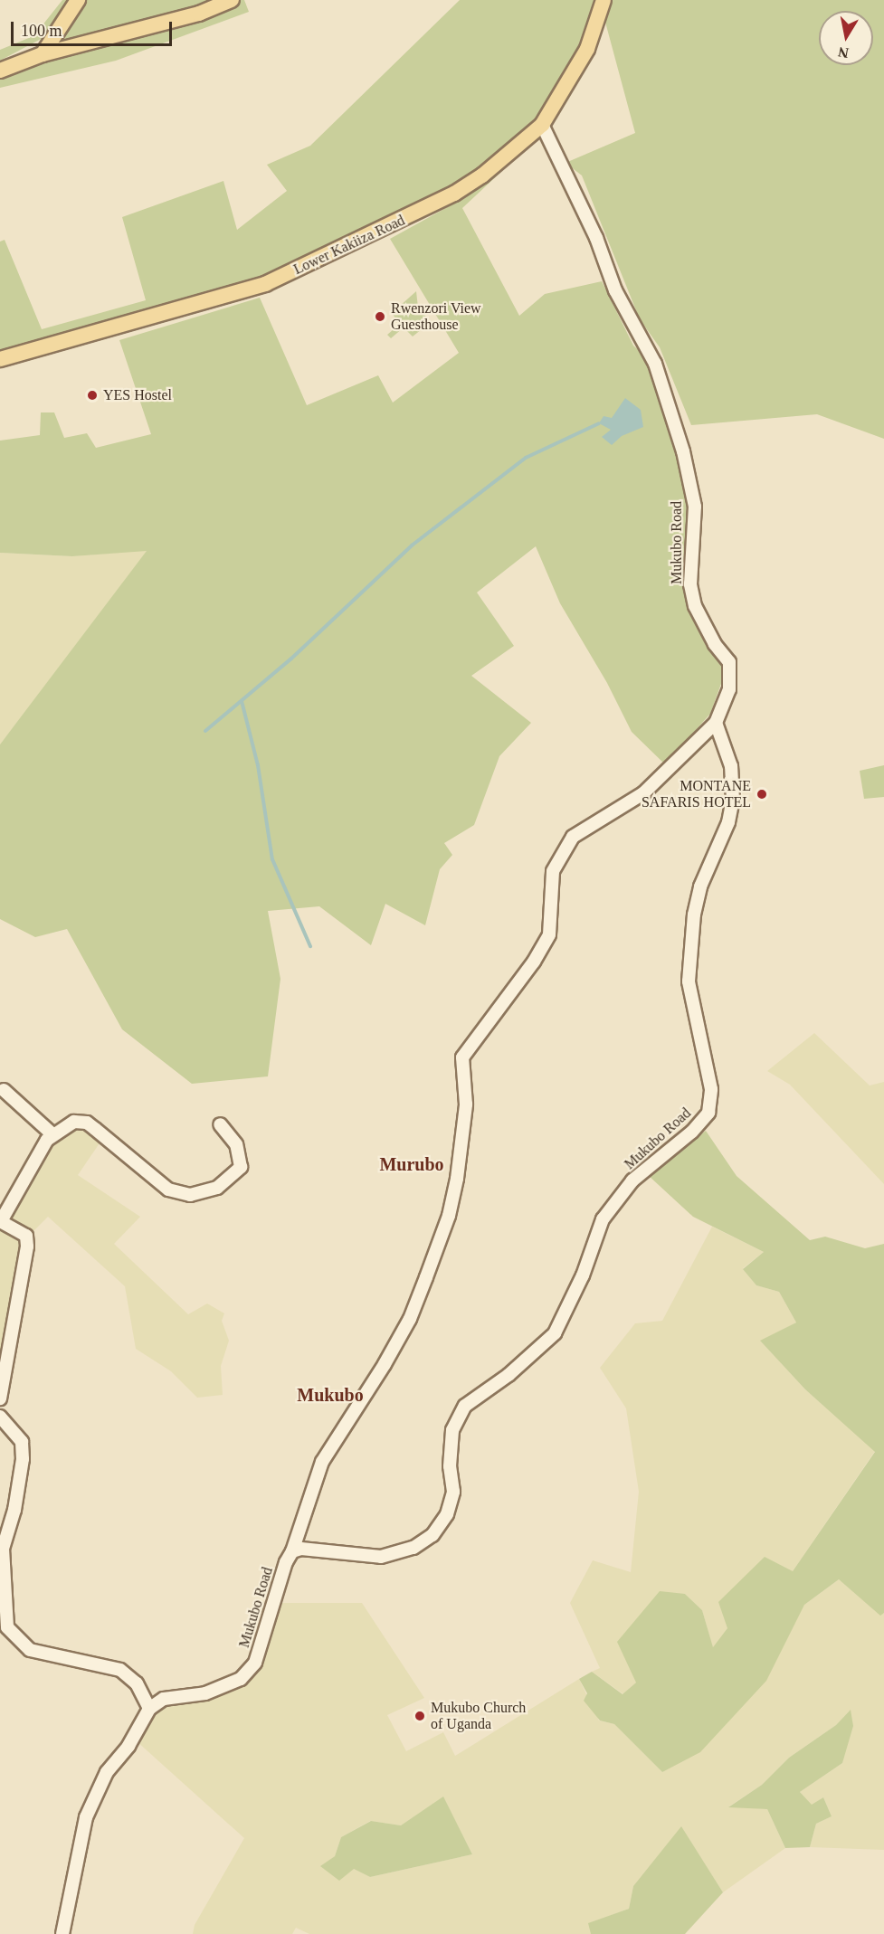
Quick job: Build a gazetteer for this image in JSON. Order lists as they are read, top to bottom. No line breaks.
{"streets":{"main road":["Lower Kakiiza Road"],"street":["Mukubo Road"]},"crossings":[["Lower Kakiiza Road","Mukubo Road"]],"districts":["Murubo","Mukubo"],"places":["Rwenzori View Guesthouse","YES Hostel","MONTANE SAFARIS HOTEL","Mukubo Church of Uganda"],"scale_bar":"100 m","north":"bottom"}
